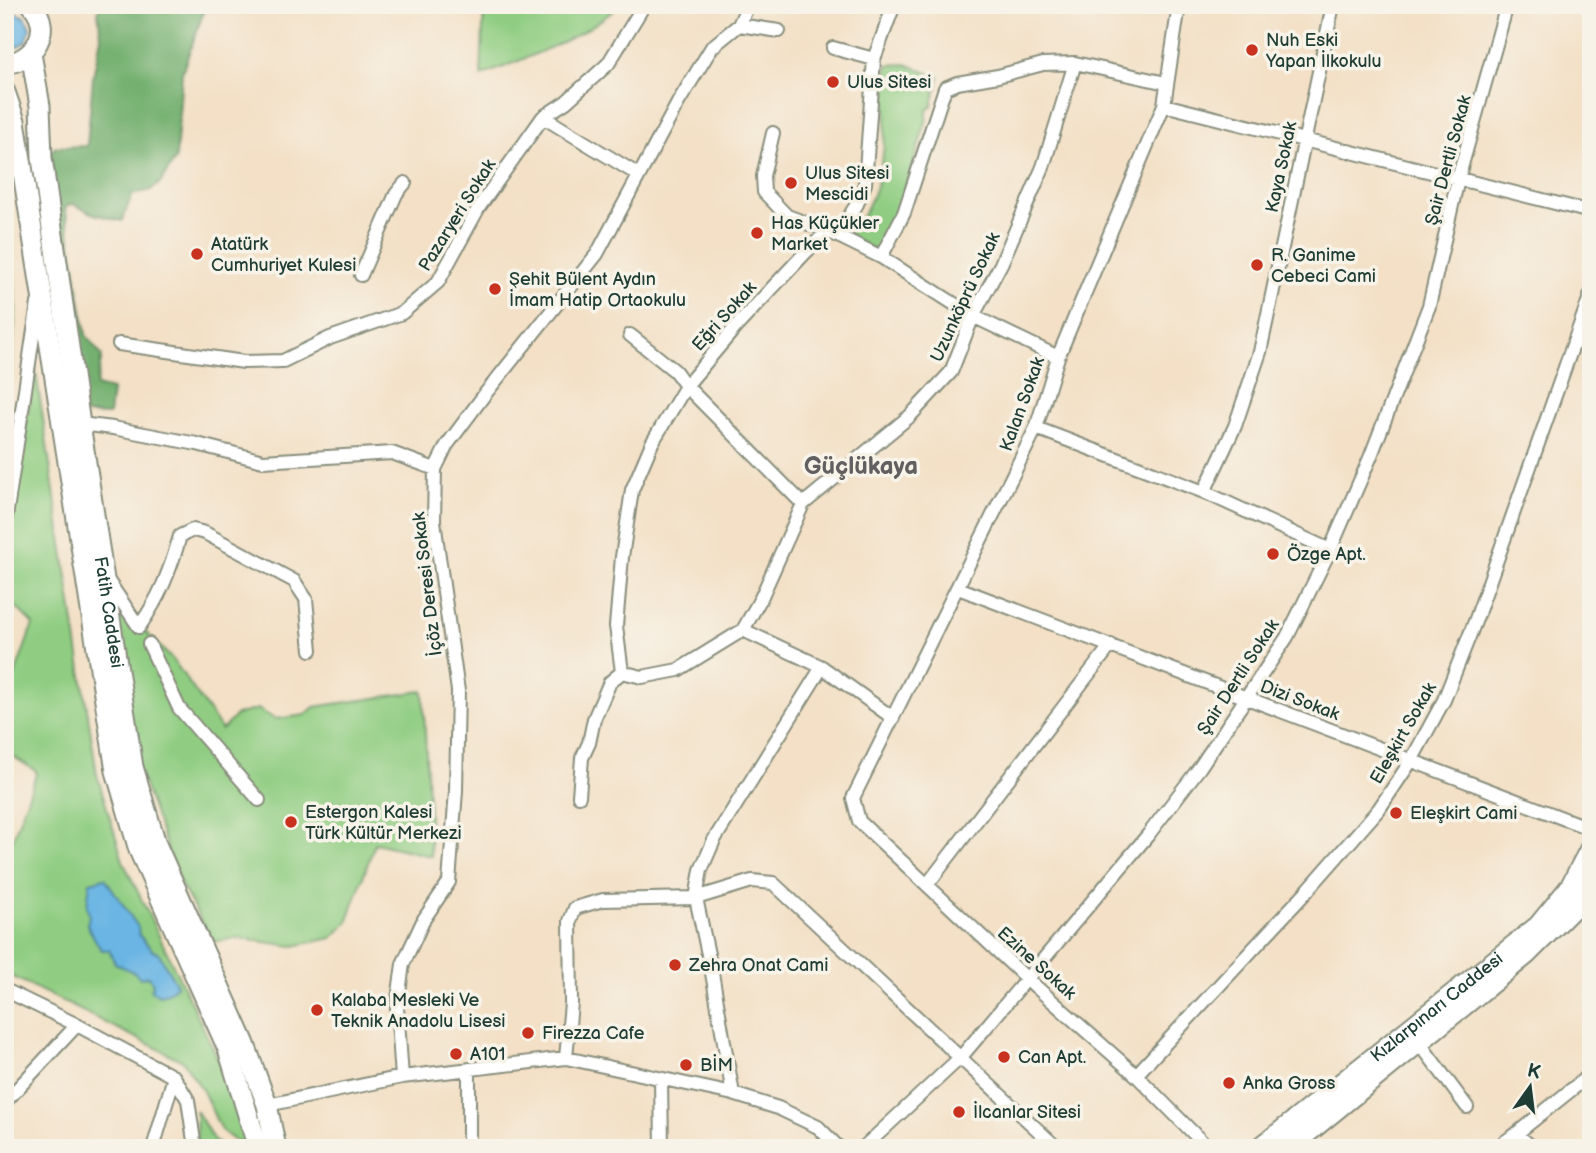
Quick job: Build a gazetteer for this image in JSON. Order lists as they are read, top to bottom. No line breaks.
{"streets":{"main road":["Fatih Caddesi","Kızlarpınarı Caddesi"],"street":["Şair Dertli Sokak","Kaya Sokak","Pazaryeri Sokak","Uzunköprü Sokak","Eğri Sokak","Kalan Sokak","İçöz Deresi Sokak","Dizi Sokak","Eleşkirt Sokak","Ezine Sokak"]},"crossings":[["Şair Dertli Sokak","Dizi Sokak"],["Şair Dertli Sokak","Ezine Sokak"],["Uzunköprü Sokak","Eğri Sokak"],["Kalan Sokak","Dizi Sokak"],["Kalan Sokak","Ezine Sokak"],["Dizi Sokak","Eleşkirt Sokak"],["Eleşkirt Sokak","Ezine Sokak"]],"districts":["Güçlükaya"],"places":["Nuh Eski Yapan İlkokulu","Ulus Sitesi","Ulus Sitesi Mescidi","Has Küçükler Market","Atatürk Cumhuriyet Kulesi","R. Ganime Cebeci Cami","Şehit Bülent Aydın İmam Hatip Ortaokulu","Özge Apt.","Eleşkirt Cami","Estergon Kalesi Türk Kültür Merkezi","Zehra Onat Cami","Kalaba Mesleki Ve Teknik Anadolu Lisesi","Firezza Cafe","A101","Can Apt.","BİM","Anka Gross","İlcanlar Sitesi"],"north":"top"}
